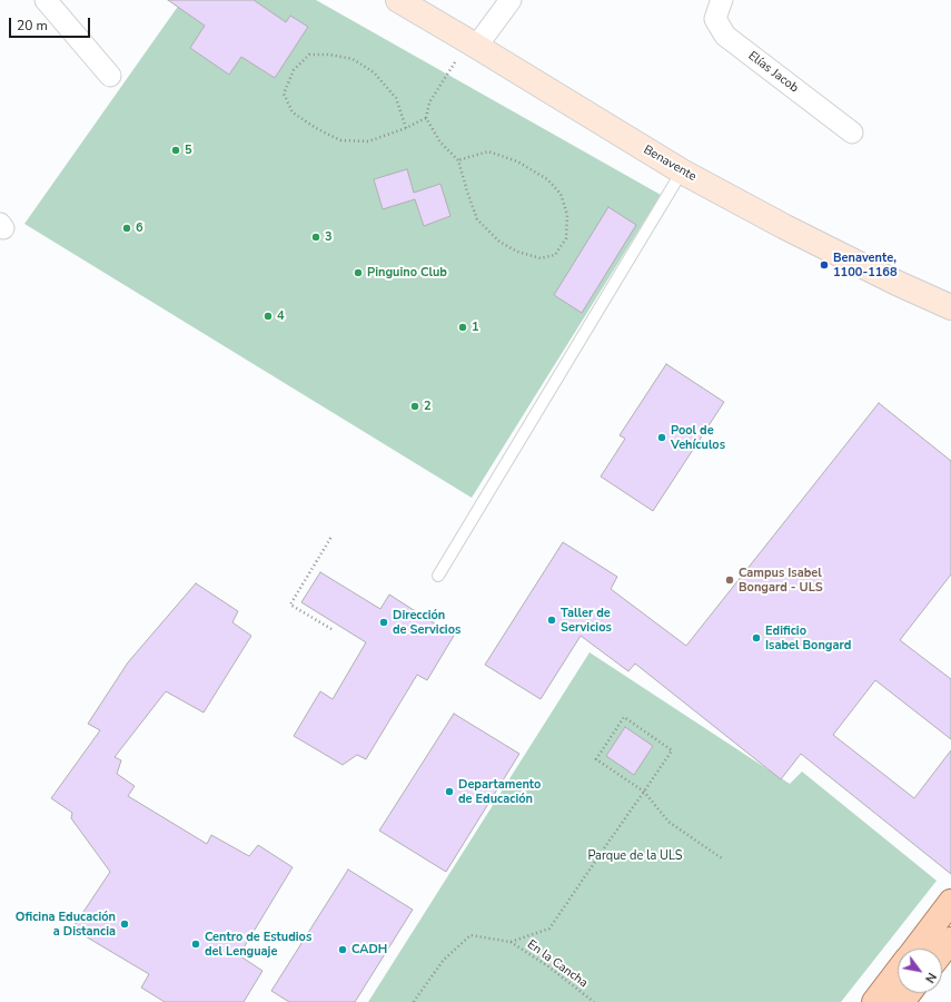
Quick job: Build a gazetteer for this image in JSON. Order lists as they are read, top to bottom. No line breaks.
{"streets":{"main road":["Benavente"],"street":["Elías Jacob"],"path":["En la Cancha"]},"parks":["Parque de la ULS"],"places":["5","6","3","Benavente, 1100-1168","Pinguino Club","4","1","2","Pool de Vehículos","Campus Isabel Bongard - ULS","Taller de Servicios","Dirección de Servicios","Edificio Isabel Bongard","Departamento de Educación","Oficina Educación a Distancia","Centro de Estudios del Lenguaje","CADH"],"scale_bar":"20 m","north":"bottom right"}
